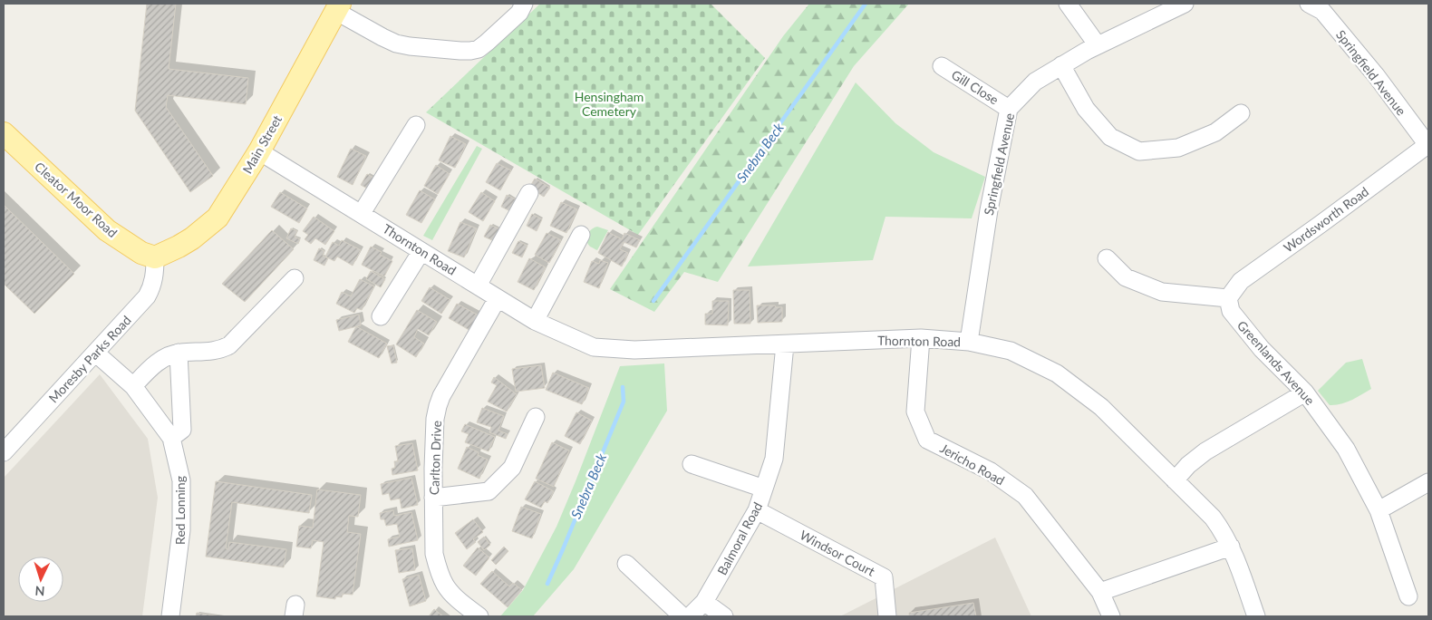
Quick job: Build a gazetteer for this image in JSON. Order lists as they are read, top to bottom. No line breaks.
{"streets":{"main road":["Main Street","Cleator Moor Road"],"street":["Springfield Avenue","Gill Close","Wordsworth Road","Thornton Road","Moresby Parks Road","Greenlands Avenue","Carlton Drive","Jericho Road","Red Lonning","Balmoral Road","Windsor Court"]},"crossings":[["Springfield Avenue","Gill Close"],["Springfield Avenue","Wordsworth Road"],["Springfield Avenue","Thornton Road"],["Main Street","Cleator Moor Road"],["Main Street","Thornton Road"],["Main Street","Moresby Parks Road"],["Cleator Moor Road","Moresby Parks Road"],["Wordsworth Road","Greenlands Avenue"],["Thornton Road","Carlton Drive"],["Thornton Road","Jericho Road"],["Thornton Road","Balmoral Road"],["Moresby Parks Road","Red Lonning"],["Balmoral Road","Windsor Court"]],"water":["Snebra Beck"],"parks":["Hensingham Cemetery"],"north":"bottom"}
